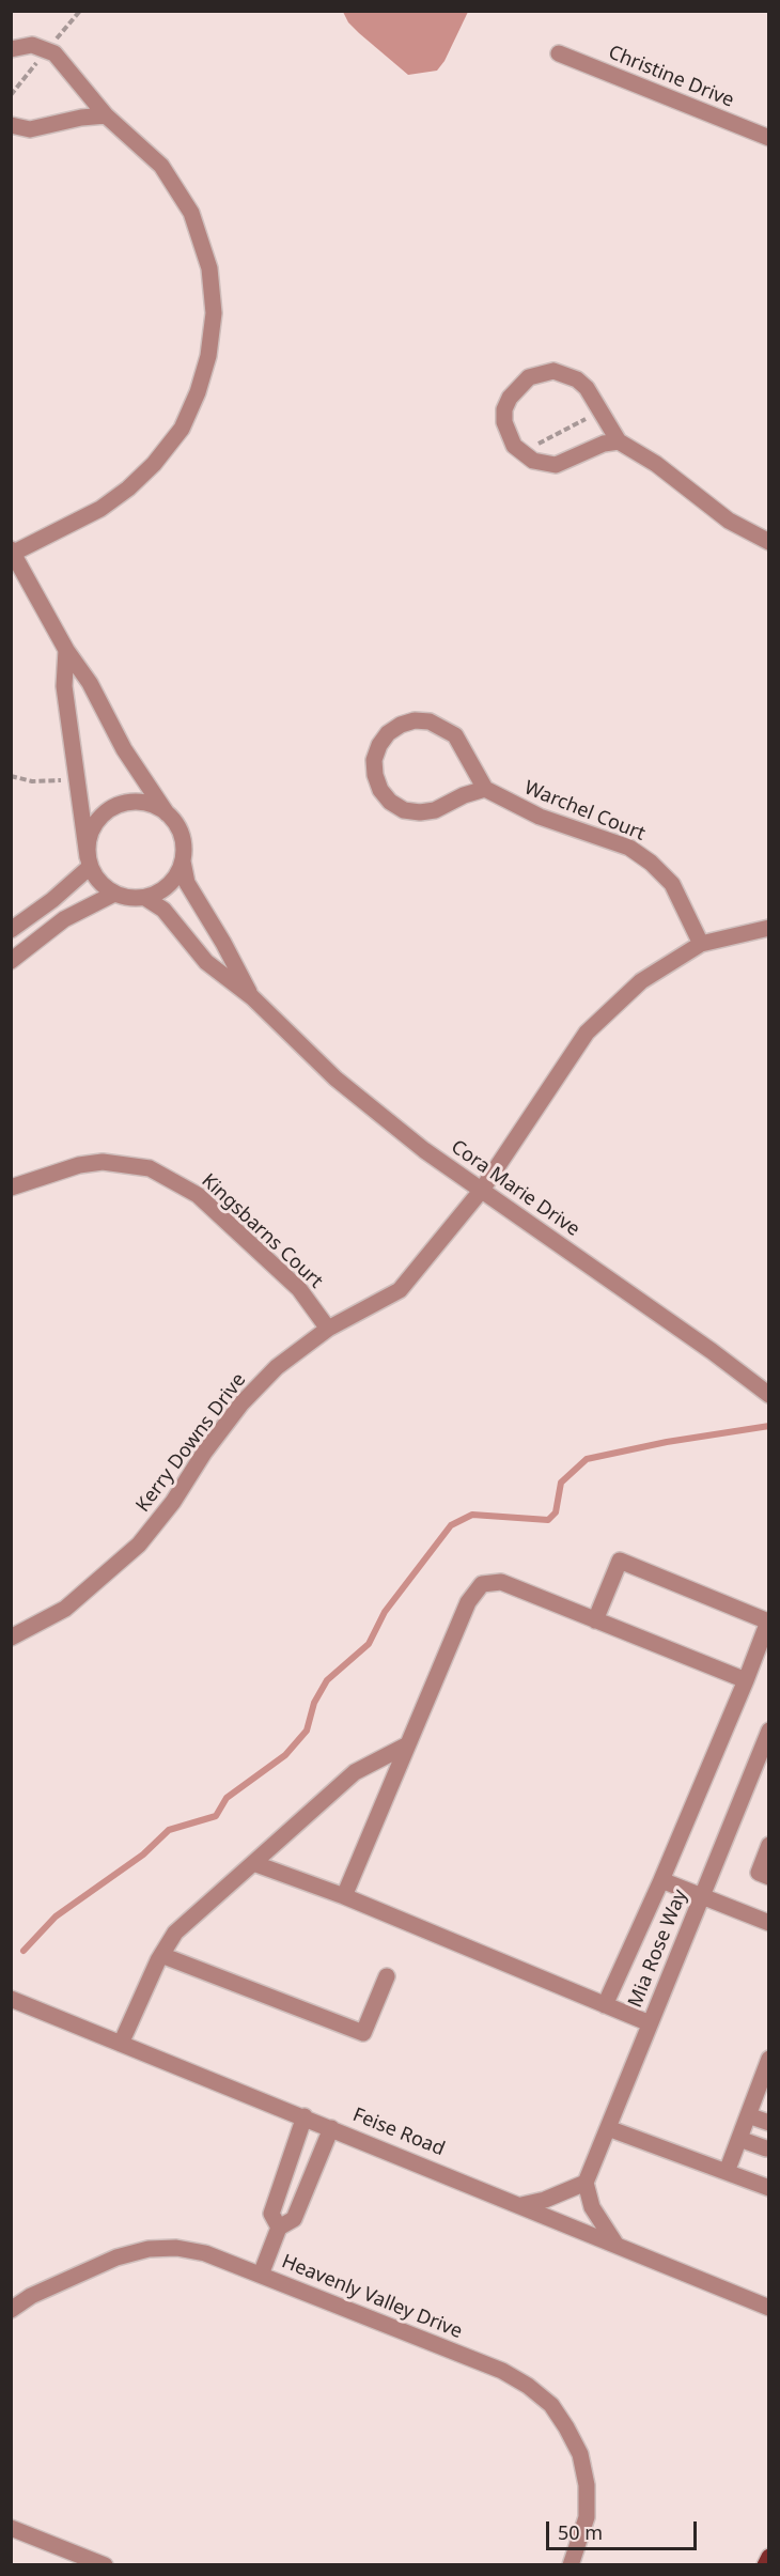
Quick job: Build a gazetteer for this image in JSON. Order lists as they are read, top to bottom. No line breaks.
{"streets":{"street":["Christine Drive","Warchel Court","Cora Marie Drive","Kingsbarns Court","Kerry Downs Drive","Mia Rose Way","Feise Road","Heavenly Valley Drive"]},"crossings":[["Warchel Court","Kerry Downs Drive"],["Cora Marie Drive","Kerry Downs Drive"],["Kingsbarns Court","Kerry Downs Drive"]],"scale_bar":"50 m"}
